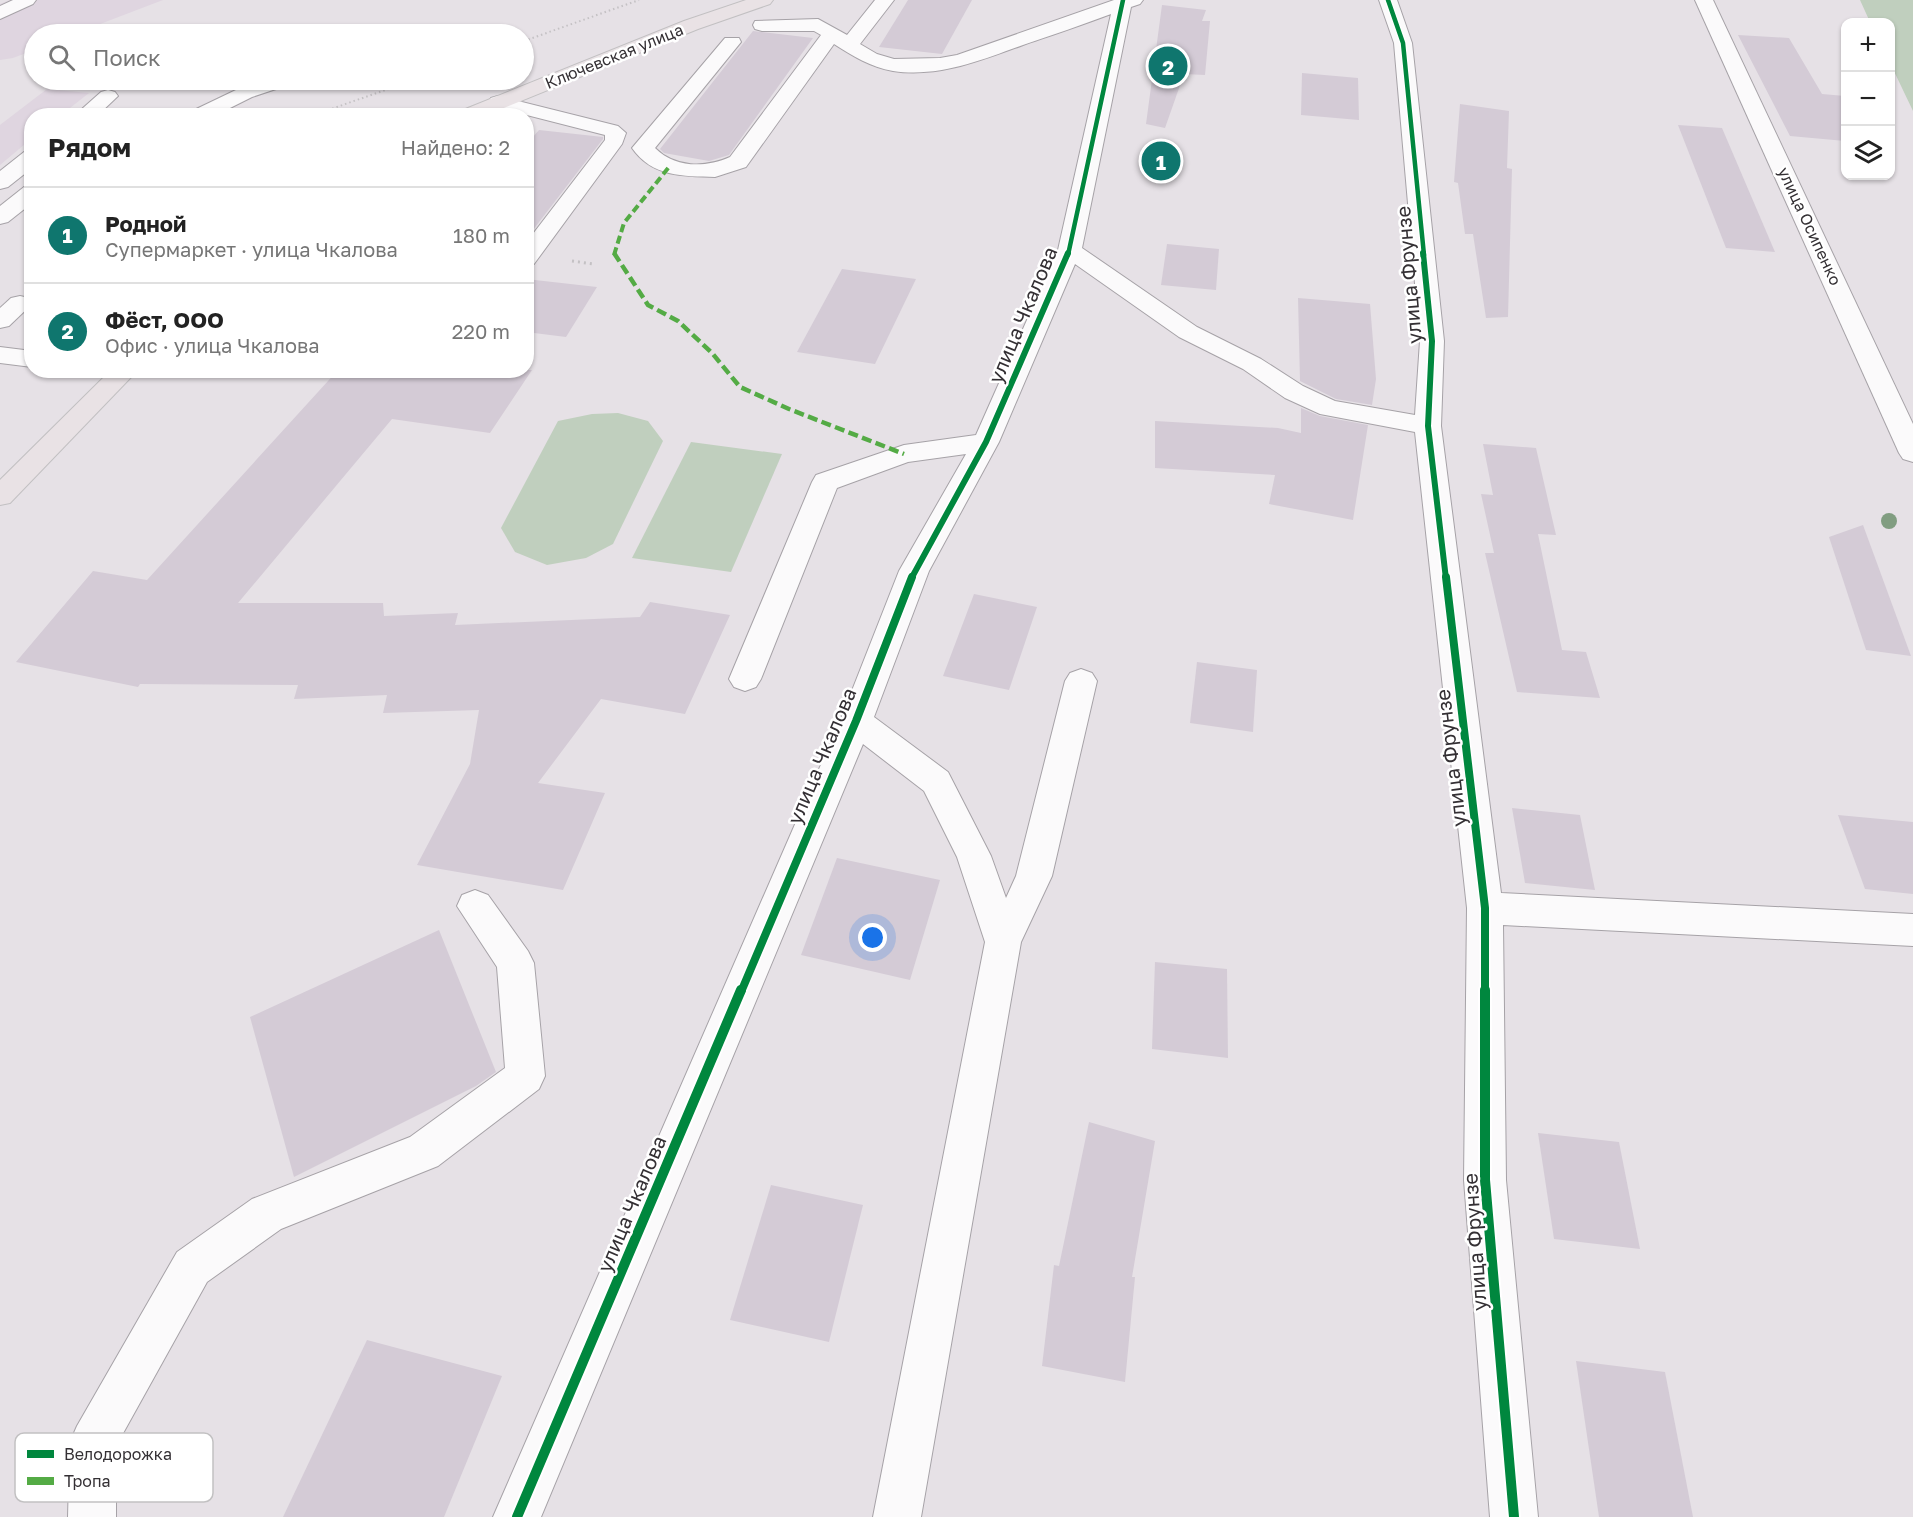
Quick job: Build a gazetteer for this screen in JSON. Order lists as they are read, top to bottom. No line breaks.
{"streets":{"main road":["Ключевская улица"],"street":["улица Осипенко","улица Фрунзе","улица Чкалова"]},"legend":["Велодорожка","Тропа"],"page":{"map_buttons":["+","−"],"search":"Поиск","pins":["2","1"],"heading":["Рядом","Найдено: 2"],"list":[{"mark":"1","name":"Родной","note":"Супермаркет · улица Чкалова","value":"180 m"},{"mark":"2","name":"Фёст, ООО","note":"Офис · улица Чкалова","value":"220 m"}]}}
